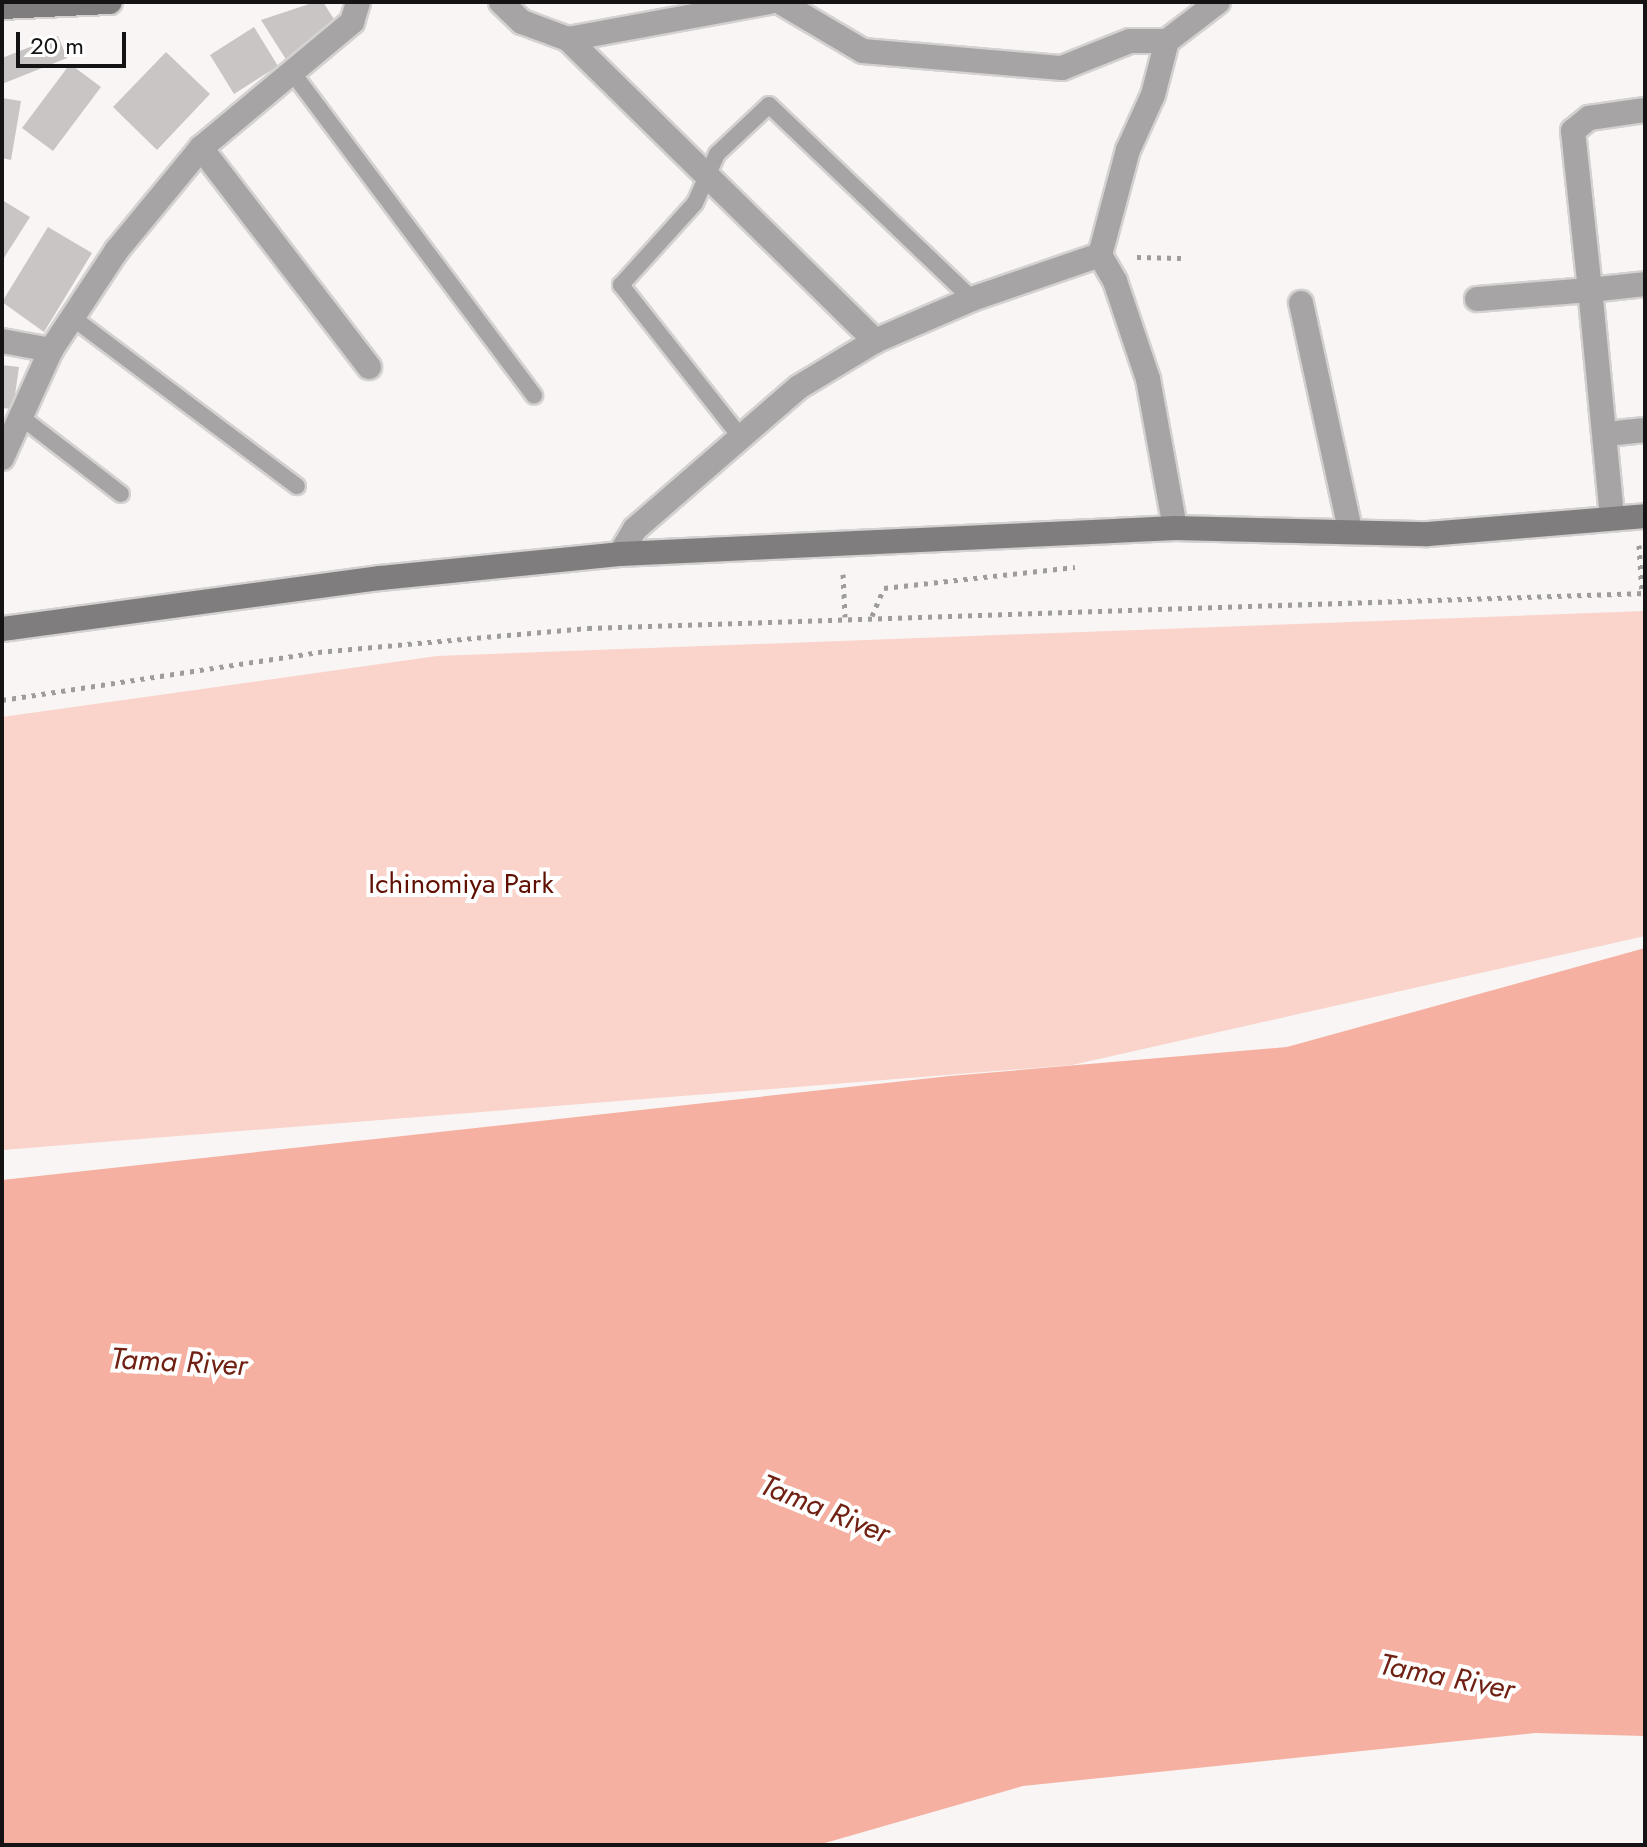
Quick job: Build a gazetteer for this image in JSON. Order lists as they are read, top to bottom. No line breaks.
{"water":["Tama River"],"parks":["Ichinomiya Park"],"scale_bar":"20 m"}
